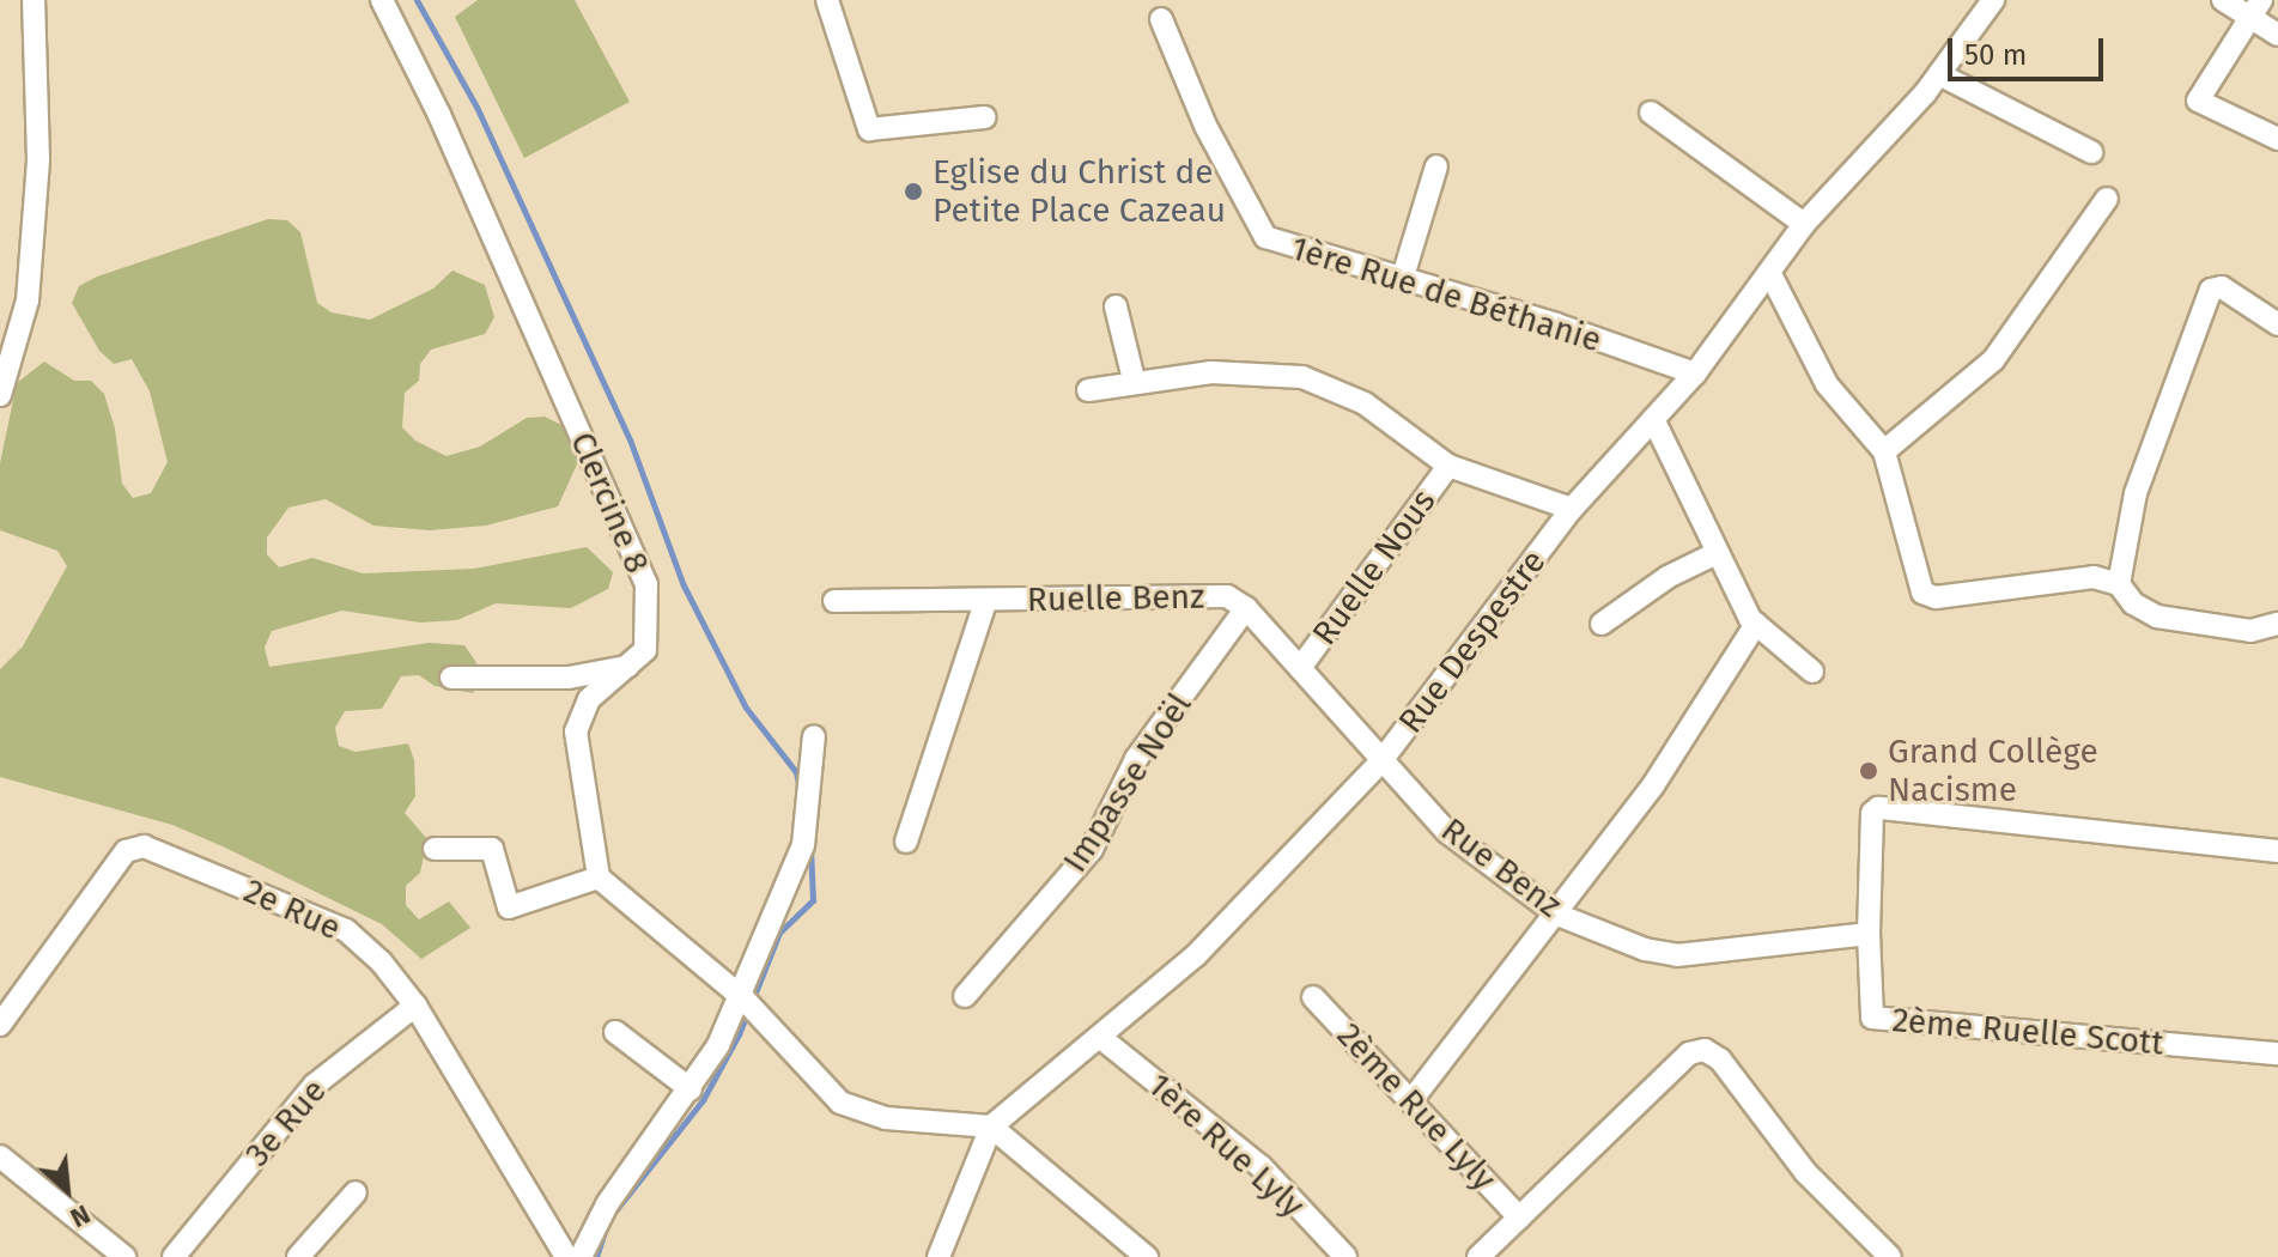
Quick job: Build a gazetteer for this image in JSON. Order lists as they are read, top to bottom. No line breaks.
{"streets":{"street":["1ère Rue de Béthanie","Clercine 8","Ruelle Nous","Ruelle Benz","Rue Despestre","Impasse Noël","Rue Benz","2e Rue","2ème Ruelle Scott","2ème Rue Lyly","3e Rue","1ère Rue Lyly"]},"crossings":[["1ère Rue de Béthanie","Rue Despestre"],["Ruelle Nous","Ruelle Benz"],["Ruelle Benz","Rue Despestre"],["Ruelle Benz","Impasse Noël"],["Ruelle Benz","Rue Benz"],["Rue Despestre","Rue Benz"],["Rue Despestre","1ère Rue Lyly"],["Rue Benz","2ème Ruelle Scott"],["2e Rue","3e Rue"]],"places":["Eglise du Christ de Petite Place Cazeau","Grand Collège Nacisme"],"scale_bar":"50 m","north":"bottom right"}
